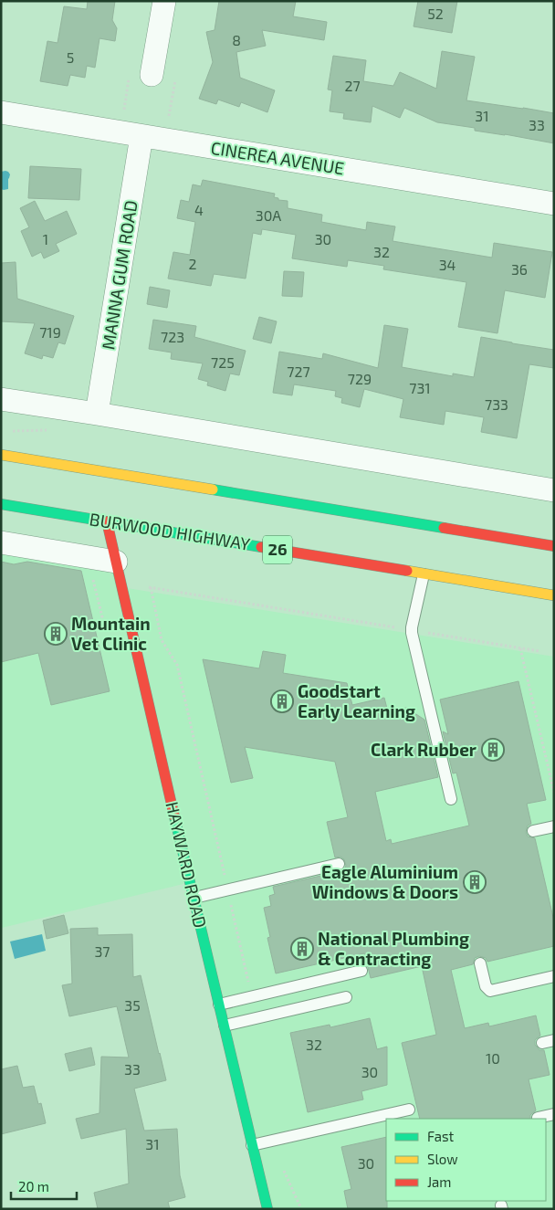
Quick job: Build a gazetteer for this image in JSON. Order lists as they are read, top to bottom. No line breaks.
{"streets":{"main road":["BURWOOD HIGHWAY","26","HAYWARD ROAD"],"street":["CINEREA AVENUE","MANNA GUM ROAD"]},"crossings":[["CINEREA AVENUE","MANNA GUM ROAD"],["BURWOOD HIGHWAY","HAYWARD ROAD"]],"places":{"building":["Mountain Vet Clinic","Goodstart Early Learning","Clark Rubber","Eagle Aluminium Windows & Doors","National Plumbing & Contracting"]},"house_numbers":["52","8","5","27","31","33","4","30A","1","30","32","2","34","36","719","723","725","727","729","731","733","37","35","32","10","33","30","31","30"],"legend":["Fast","Slow","Jam"],"scale_bar":"20 m"}
